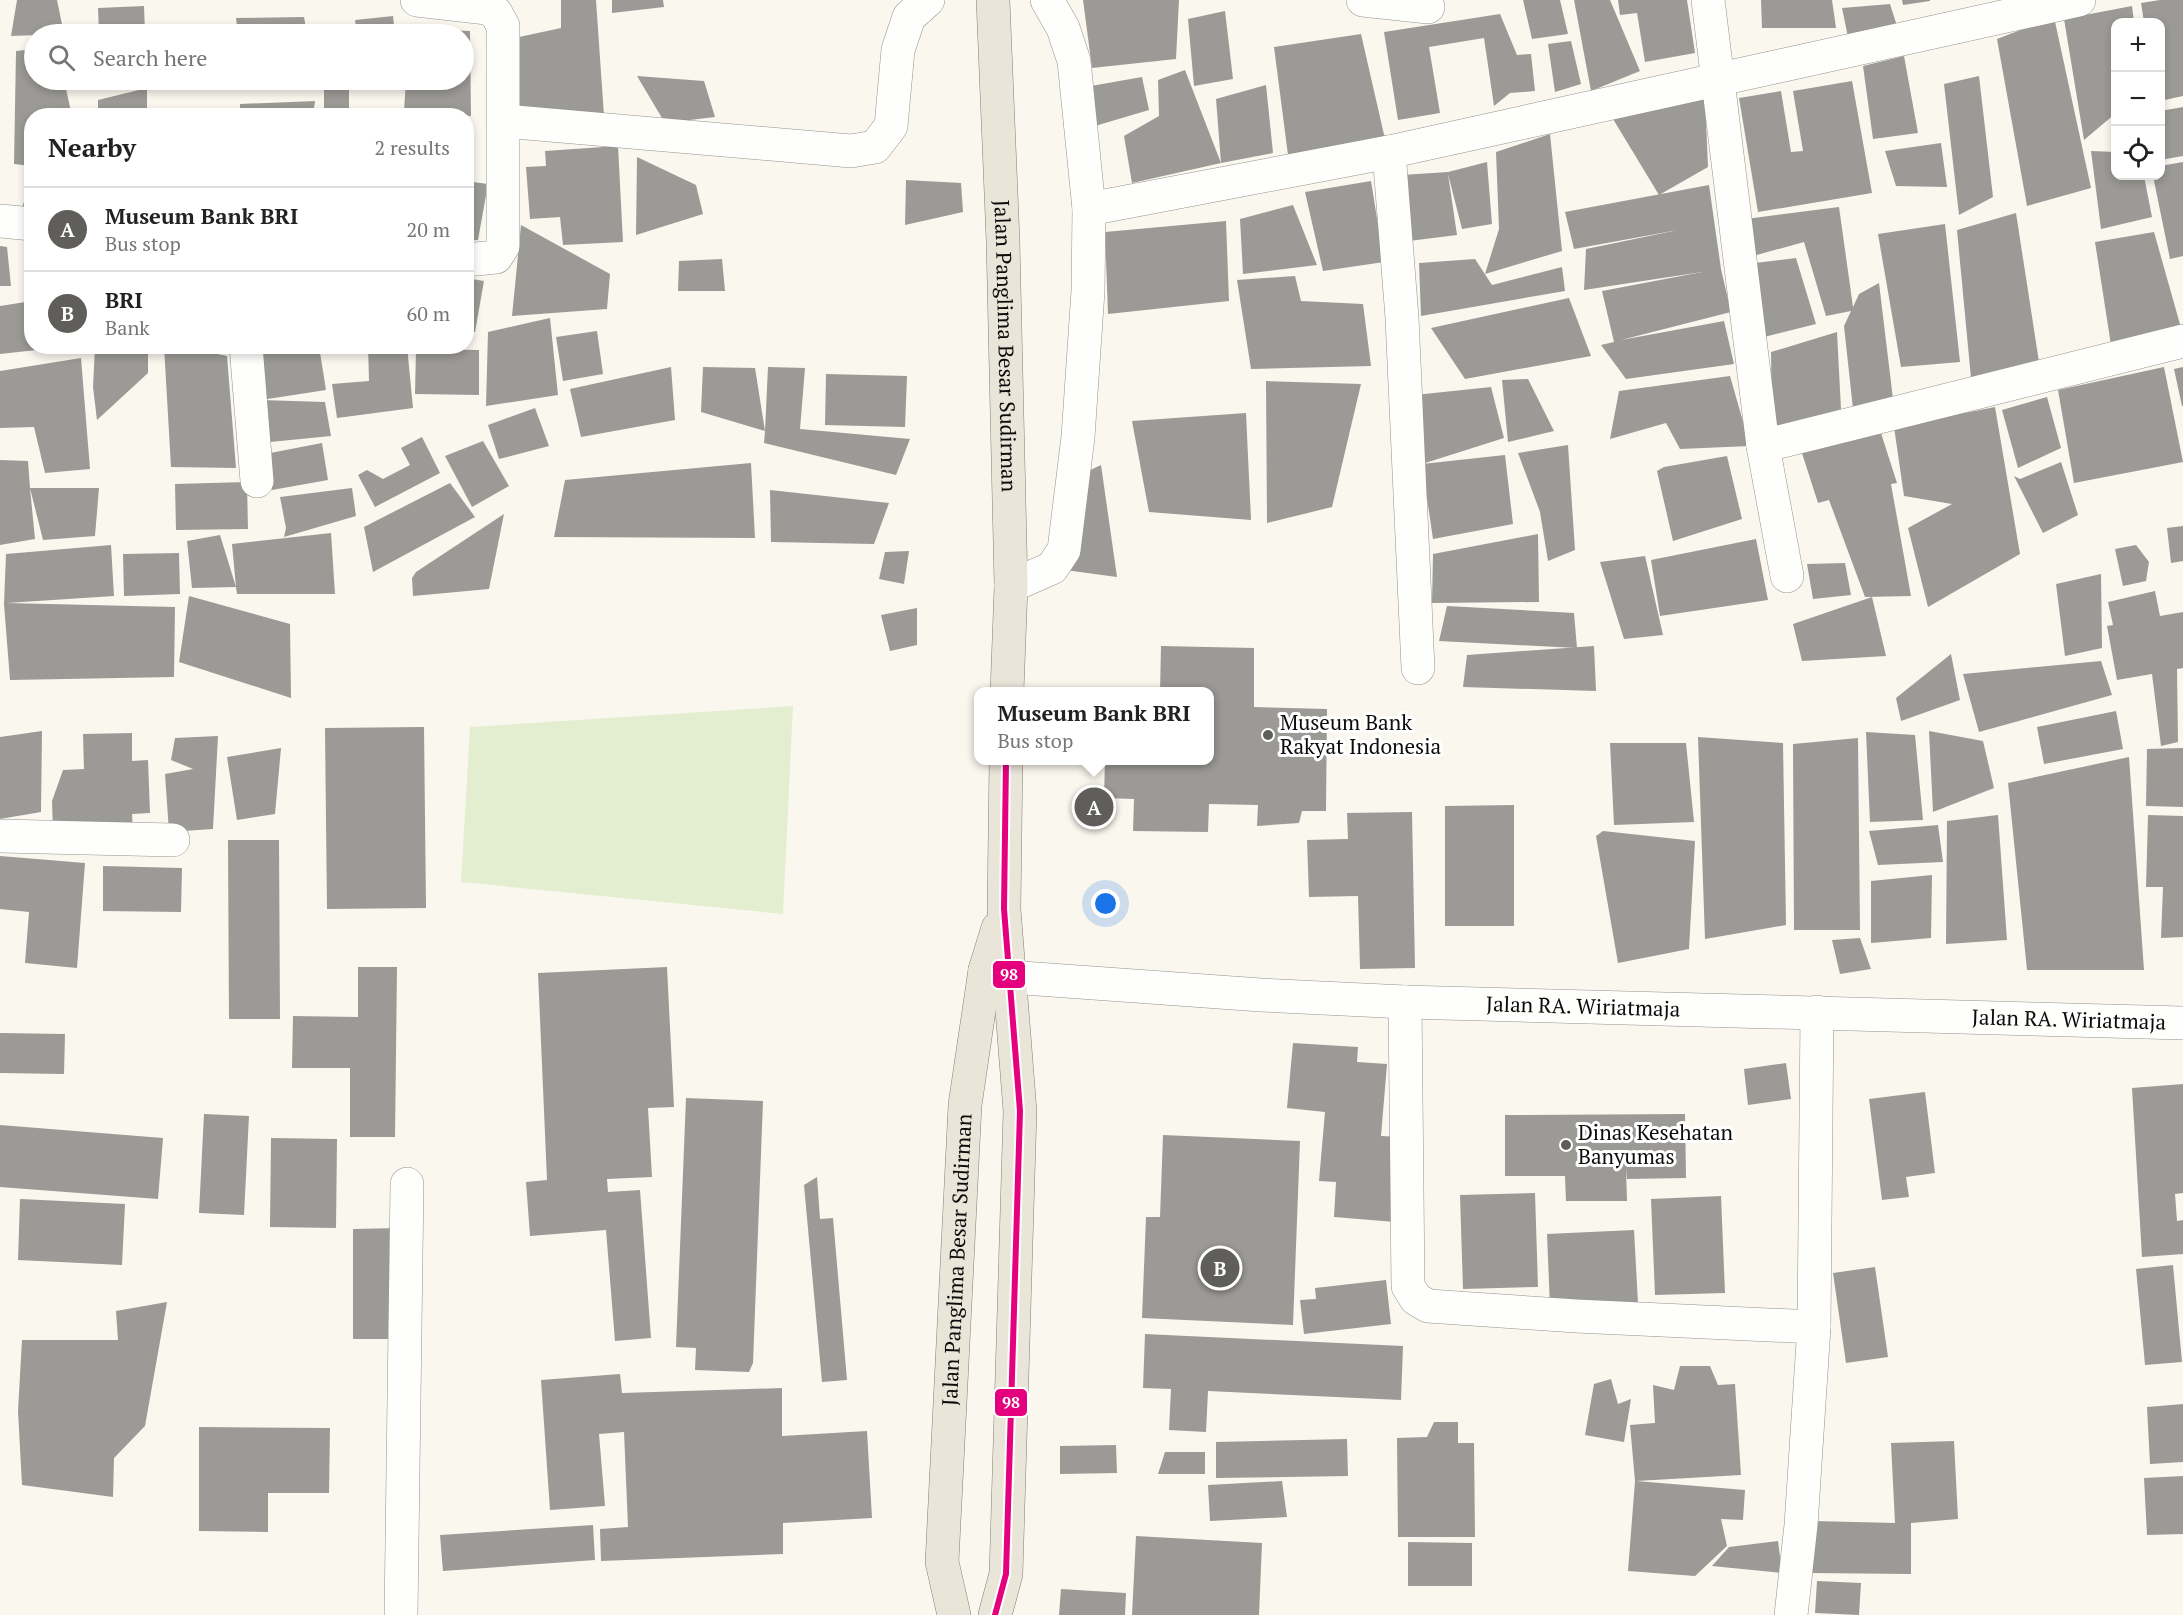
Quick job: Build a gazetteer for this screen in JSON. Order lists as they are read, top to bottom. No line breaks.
{"streets":{"main road":["Jalan Panglima Besar Sudirman"],"street":["Jalan RA. Wiriatmaja"]},"crossings":[["Jalan Panglima Besar Sudirman","Jalan RA. Wiriatmaja"]],"places":["Museum Bank Rakyat Indonesia","Dinas Kesehatan Banyumas"],"lines":["transit line 98"],"page":{"map_buttons":["+","−"],"search":"Search here","heading":["Nearby","2 results"],"list":[{"mark":"A","name":"Museum Bank BRI","note":"Bus stop","value":"20 m"},{"mark":"B","name":"BRI","note":"Bank","value":"60 m"}],"popup":["Museum Bank BRI","Bus stop"],"pins":["A","B"]}}
